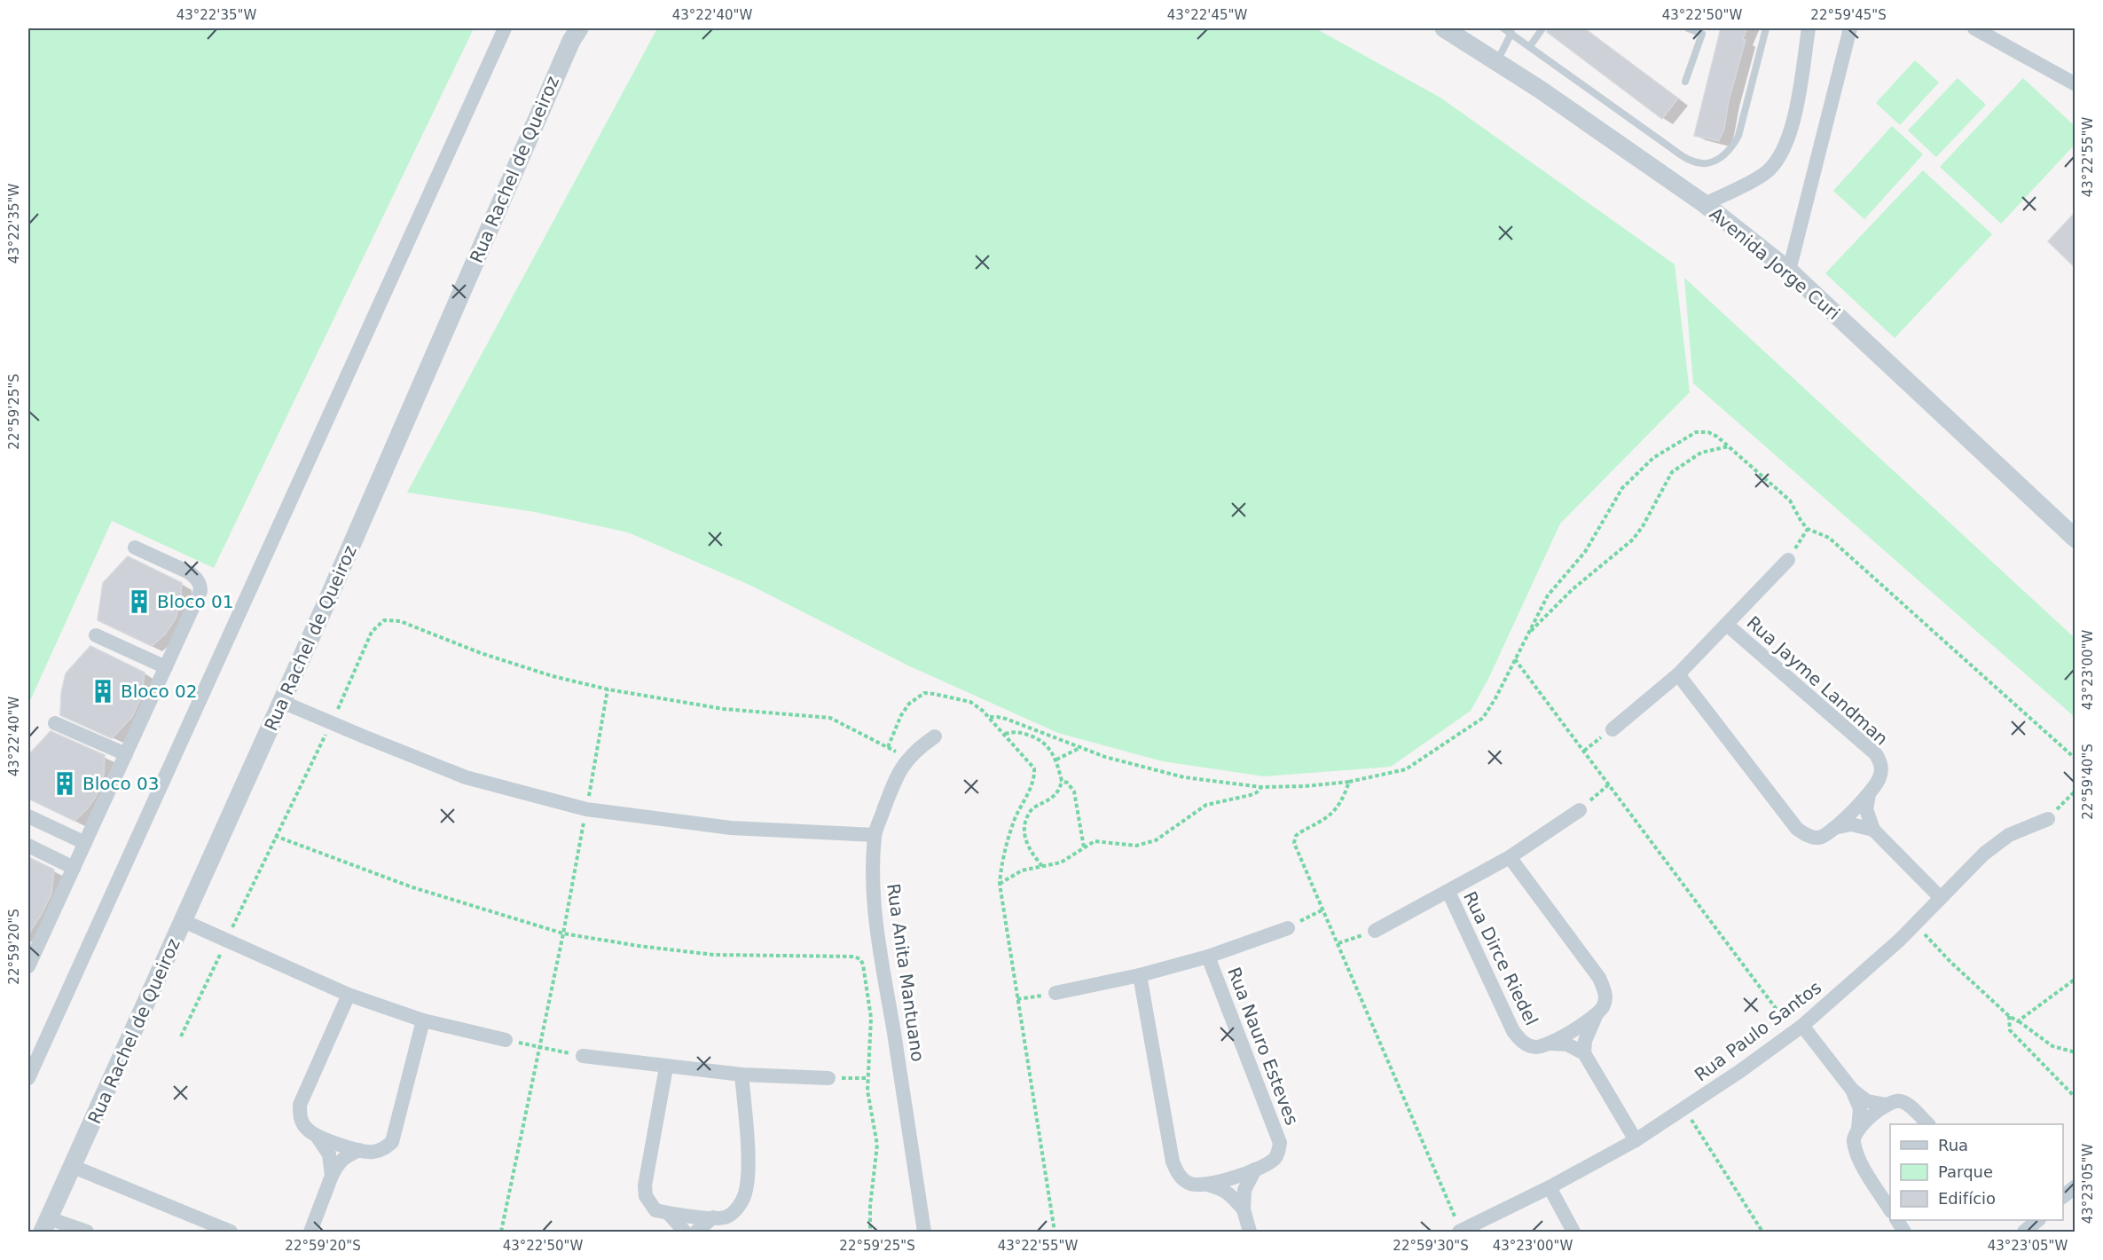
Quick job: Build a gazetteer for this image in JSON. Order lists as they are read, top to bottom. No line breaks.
{"streets":{"street":["Rua Rachel de Queiroz","Avenida Jorge Curi","Rua Jayme Landman","Rua Dirce Riedel","Rua Anita Mantuano","Rua Paulo Santos","Rua Nauro Esteves"]},"places":{"building":["Bloco 01","Bloco 02","Bloco 03"]},"legend":["Rua","Parque","Edifício"],"coordinates":["43°22'35\"W","43°22'40\"W","43°22'45\"W","43°22'50\"W","22°59'45\"S","43°22'55\"W","22°59'25\"S","43°23'00\"W","22°59'40\"S","22°59'20\"S","43°23'05\"W","22°59'30\"S"]}
